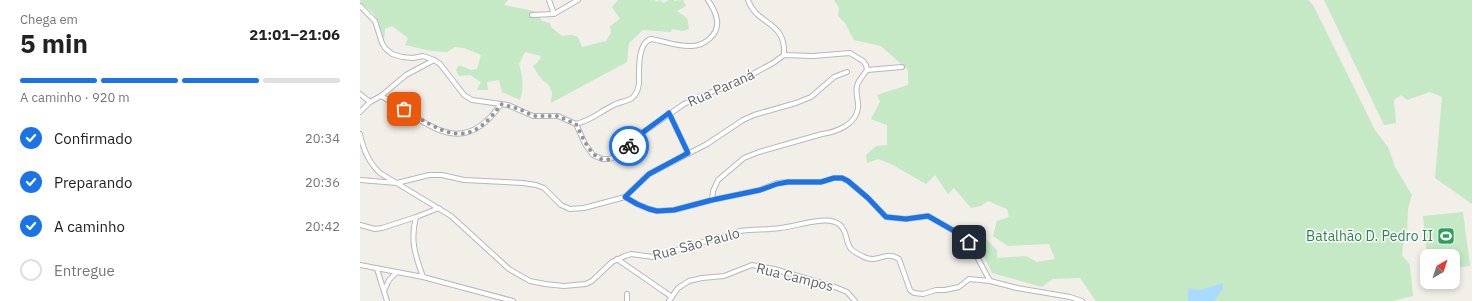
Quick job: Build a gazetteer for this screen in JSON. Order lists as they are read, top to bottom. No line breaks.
{"streets":{"street":["Rua Paraná","Rua São Paulo","Rua Campos"]},"places":{"sports":["Batalhão D. Pedro II"]},"north":"top right","page":{"heading":["5 min","Chega em","21:01–21:06"],"bar":"A caminho · 920 m","list":[["Confirmado","20:34"],["Preparando","20:36"],["A caminho","20:42"],"Entregue"]}}
